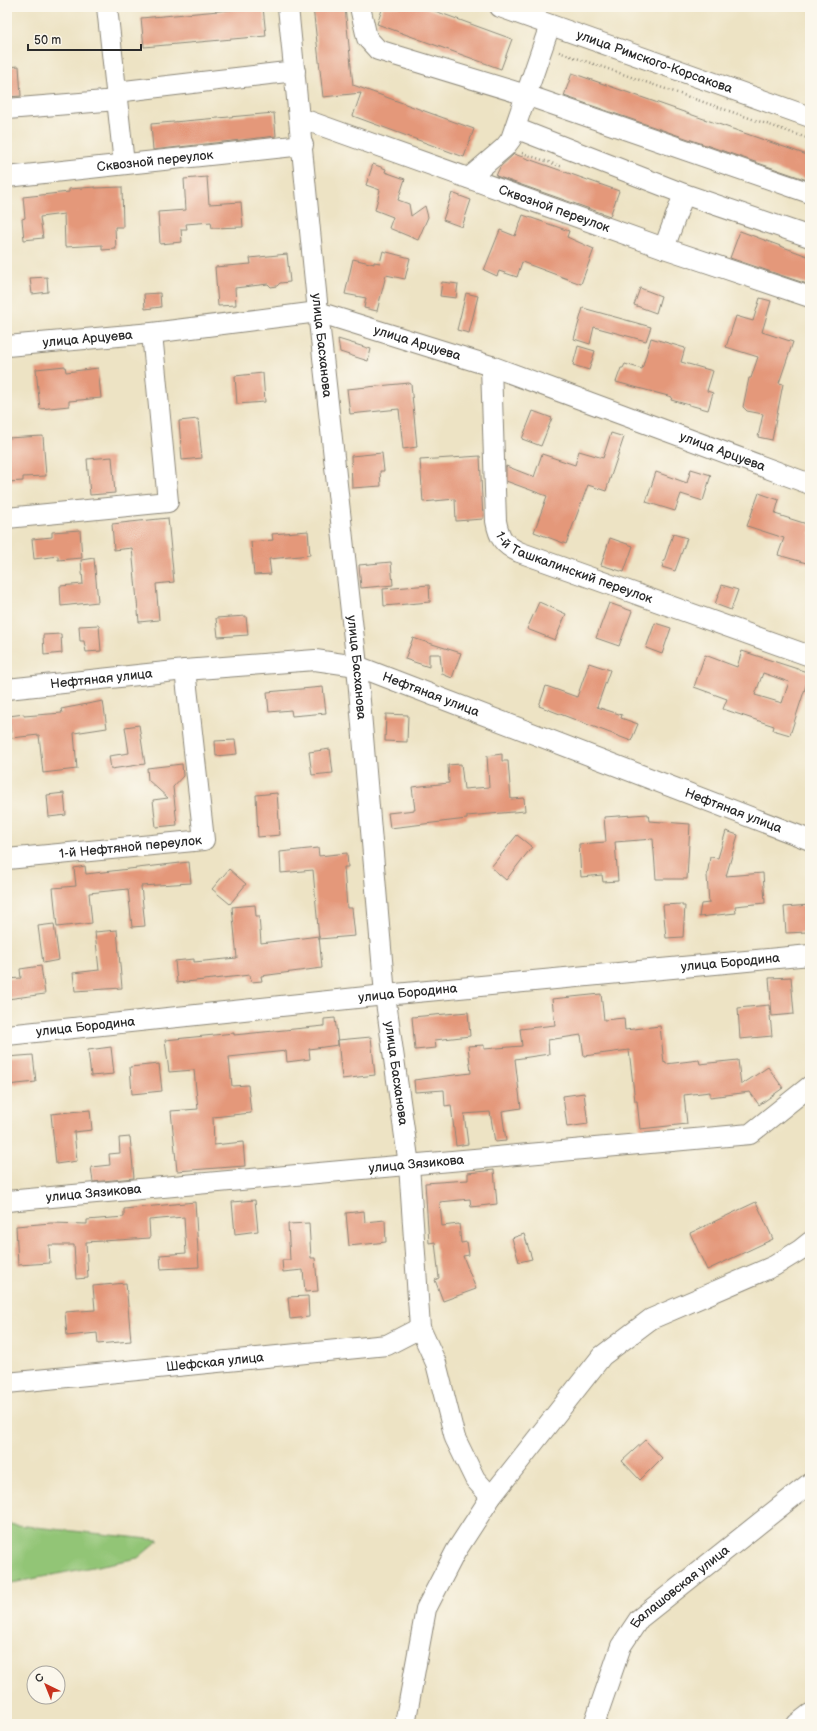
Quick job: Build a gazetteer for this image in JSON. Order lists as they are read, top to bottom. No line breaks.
{"streets":{"street":["улица Римского-Корсакова","Сквозной переулок","улица Арцуева","улица Басханова","1-й Ташкалинский переулок","Нефтяная улица","1-й Нефтяной переулок","улица Бородина","улица Зязикова","Шефская улица","Балашовская улица"]},"crossings":[["Сквозной переулок","улица Басханова"],["улица Арцуева","улица Басханова"],["улица Арцуева","1-й Ташкалинский переулок"],["улица Басханова","Нефтяная улица"],["улица Басханова","улица Бородина"],["улица Басханова","улица Зязикова"],["улица Басханова","Шефская улица"],["Нефтяная улица","1-й Нефтяной переулок"]],"scale_bar":"50 m","north":"top left"}
